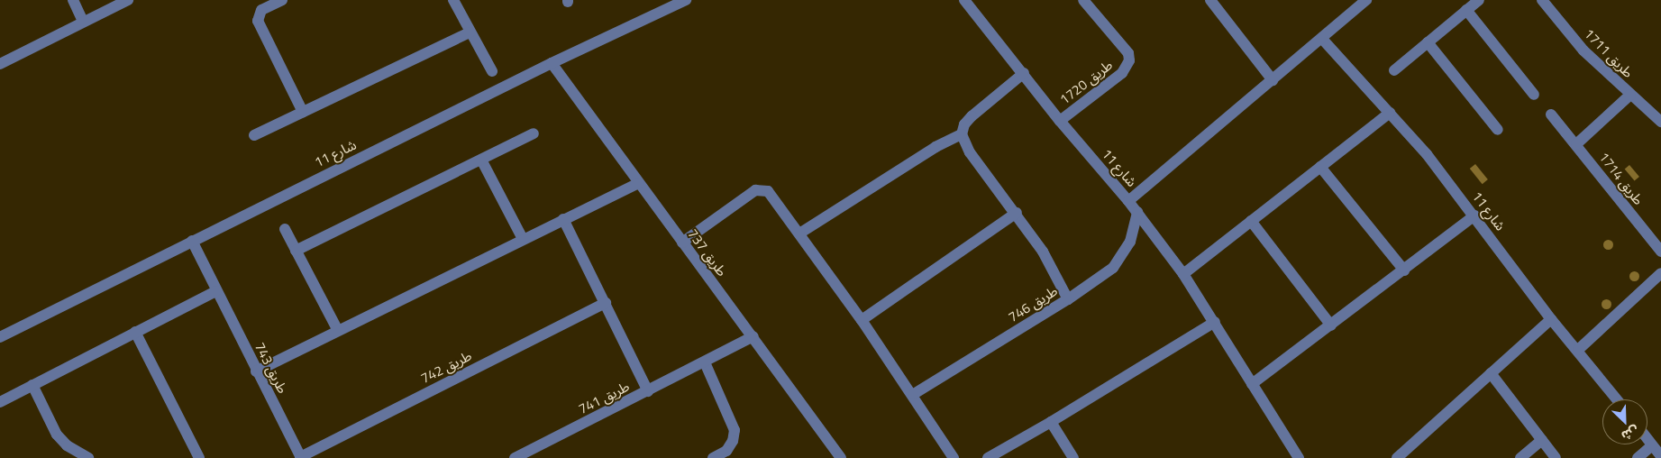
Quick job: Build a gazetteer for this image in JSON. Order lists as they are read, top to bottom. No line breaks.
{"streets":{"street":["طريق 1711","طريق 1720","شارع 11","طريق 1714","طريق 737","طريق 746","طريق 742","طريق 743","طريق 741"]},"crossings":[["طريق 1720","شارع 11"],["شارع 11","طريق 737"],["شارع 11","طريق 743"],["طريق 737","طريق 741"],["طريق 742","طريق 743"]],"north":"bottom right"}
